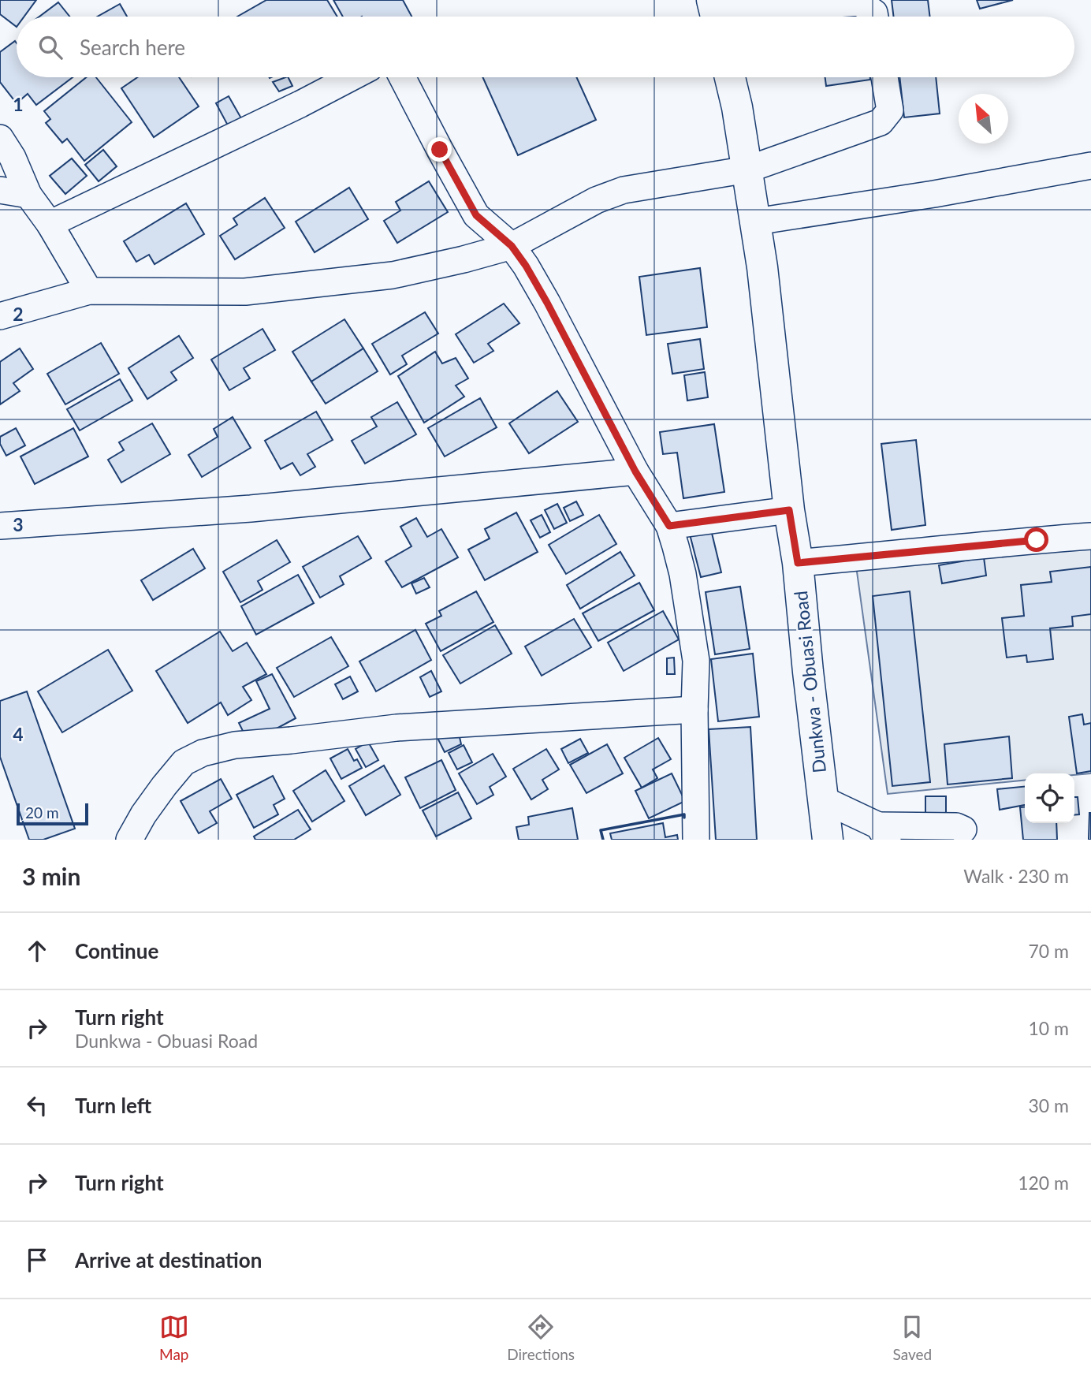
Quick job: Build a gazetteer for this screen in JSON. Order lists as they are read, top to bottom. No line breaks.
{"streets":{"main road":["Dunkwa - Obuasi Road"]},"scale_bar":"20 m","north":"top left","page":{"search":"Search here","scale":"20 m","heading":["3 min","Walk · 230 m"],"list":[["Continue","70 m"],["Turn right","Dunkwa - Obuasi Road","10 m"],["Turn left","30 m"],["Turn right","120 m"],"Arrive at destination"],"nav":["Map","Directions","Saved"]},"grid":{"rows":["1","2","3","4"]}}
